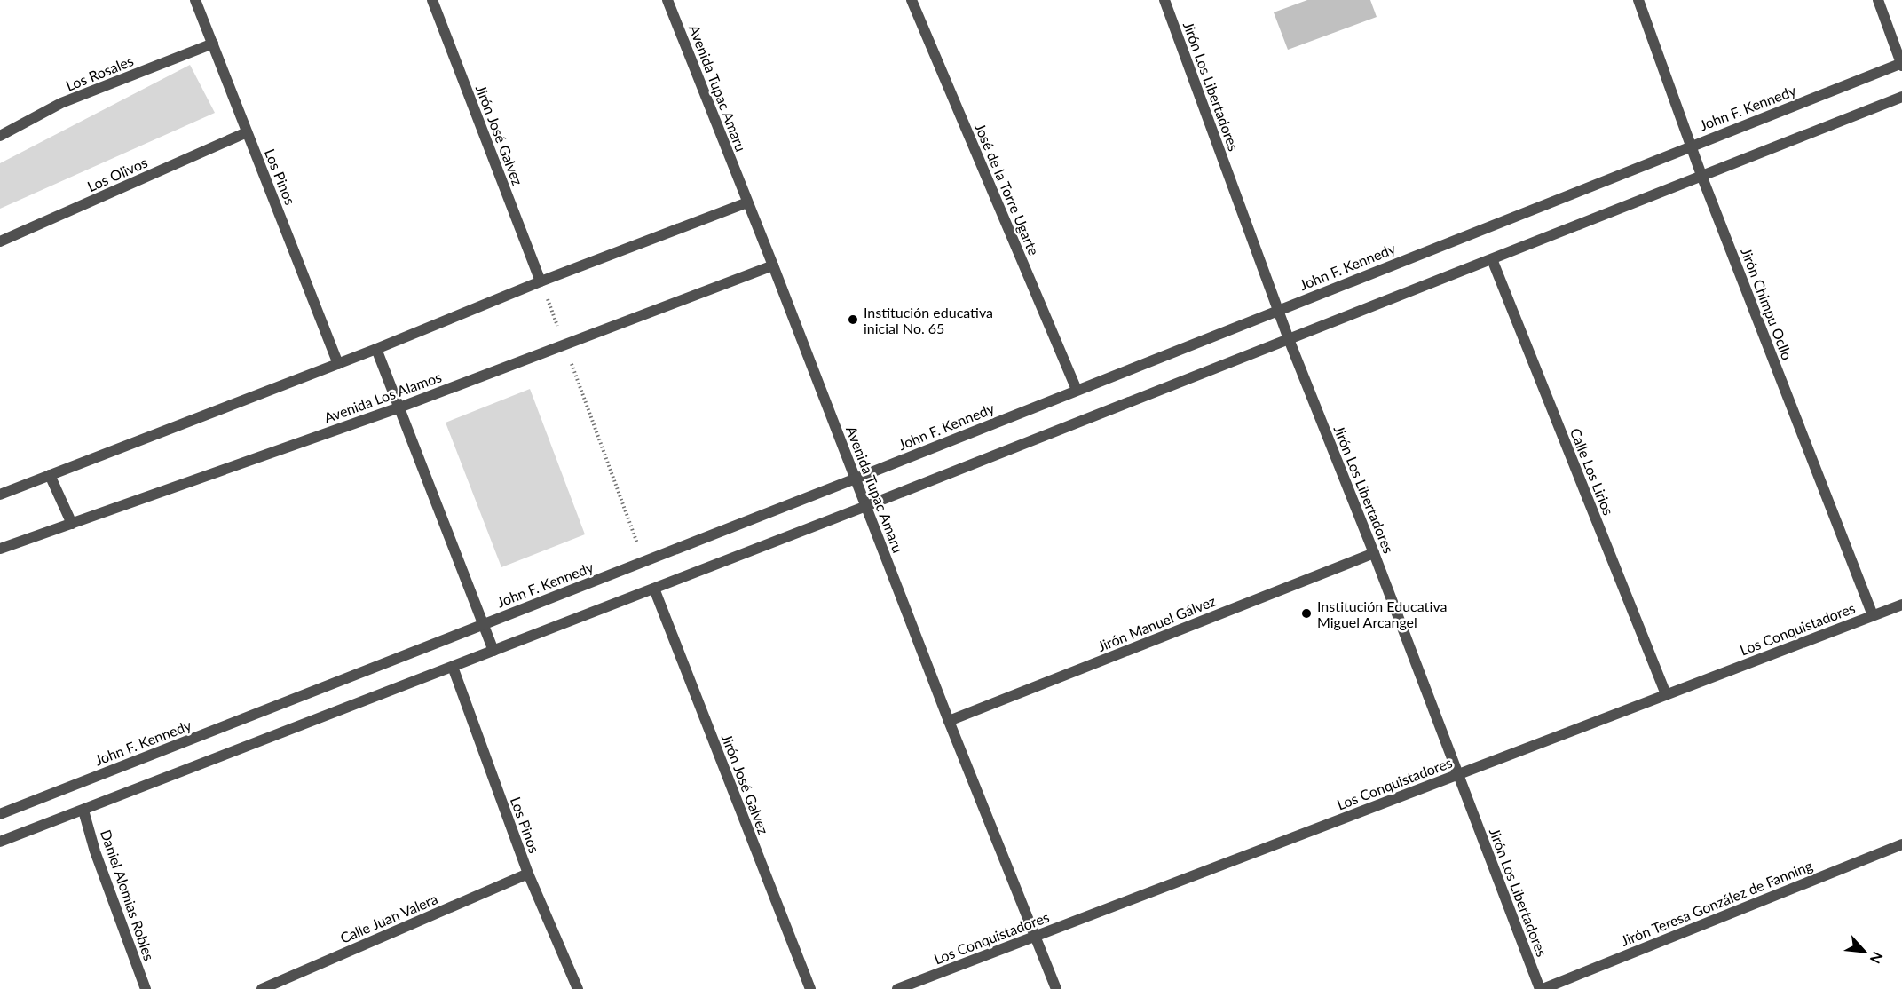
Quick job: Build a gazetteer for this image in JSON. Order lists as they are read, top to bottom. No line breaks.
{"streets":{"street":["Los Rosales","Jirón Los Libertadores","Avenida Tupac Amaru","John F. Kennedy","Jirón José Galvez","Los Olivos","Los Pinos","José de la Torre Ugarte","Jirón Chimpu Ocllo","Avenida Los Alamos","Calle Los Lirios","Jirón Manuel Gálvez","Los Conquistadores","Daniel Alomias Robles","Jirón Teresa González de Fanning","Calle Juan Valera"]},"crossings":[["Los Rosales","Los Pinos"],["Jirón Los Libertadores","John F. Kennedy"],["Jirón Los Libertadores","Jirón Manuel Gálvez"],["Jirón Los Libertadores","Los Conquistadores"],["Jirón Los Libertadores","Jirón Teresa González de Fanning"],["Avenida Tupac Amaru","John F. Kennedy"],["Avenida Tupac Amaru","Avenida Los Alamos"],["Avenida Tupac Amaru","Jirón Manuel Gálvez"],["Avenida Tupac Amaru","Los Conquistadores"],["John F. Kennedy","José de la Torre Ugarte"],["John F. Kennedy","Jirón Chimpu Ocllo"],["Los Olivos","Los Pinos"],["Los Pinos","Calle Juan Valera"],["Jirón Chimpu Ocllo","Los Conquistadores"],["Calle Los Lirios","Los Conquistadores"]],"places":["Institución educativa inicial No. 65","Institución Educativa Miguel Arcangel"],"north":"bottom right"}
